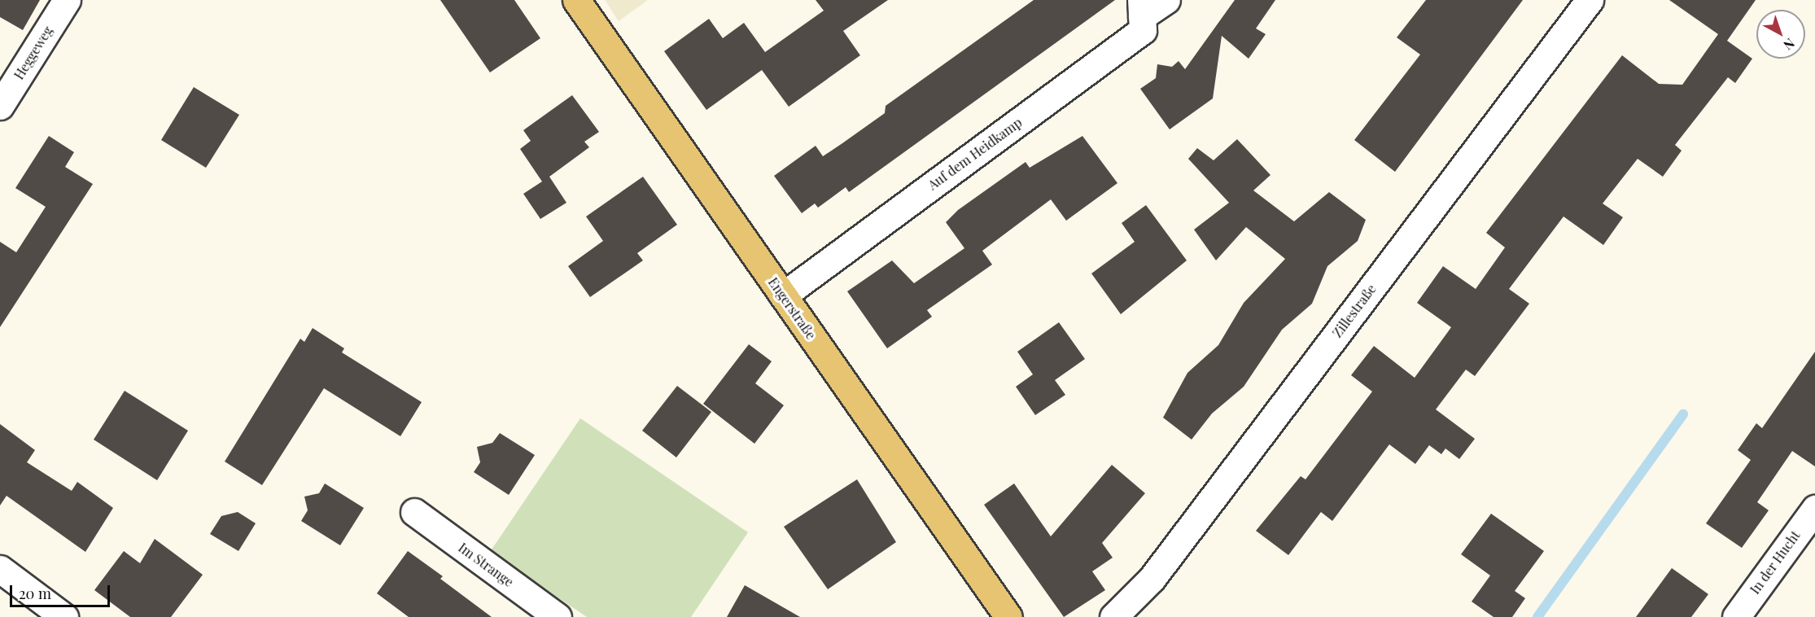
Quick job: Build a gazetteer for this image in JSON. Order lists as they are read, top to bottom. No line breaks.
{"streets":{"main road":["Engerstraße"],"street":["Heggeweg","Auf dem Heidkamp","Zillestraße","In der Hucht","Im Strange"]},"crossings":[["Auf dem Heidkamp","Engerstraße"]],"scale_bar":"20 m","north":"bottom right"}
